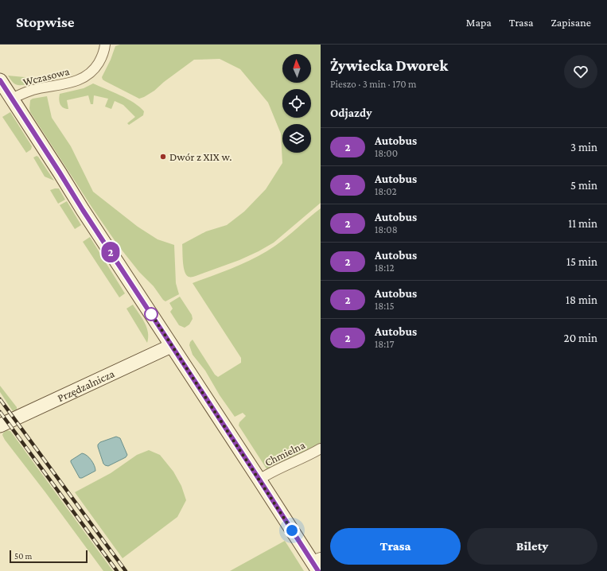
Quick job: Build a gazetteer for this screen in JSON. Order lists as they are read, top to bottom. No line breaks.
{"streets":{"main road":["Przędzalnicza"],"street":["Wczasowa","Chmielna"]},"places":["Dwór z XIX w."],"lines":["bus line 2"],"scale_bar":"50 m","north":"top","page":{"header":"Stopwise","nav":["Mapa","Trasa","Zapisane"],"on_map":"2","heading":[["Żywiecka Dworek","Pieszo · 3 min · 170 m"],"Odjazdy"],"list":[{"mark":"2","name":"Autobus","note":"18:00","value":"3 min"},{"mark":"2","name":"Autobus","note":"18:02","value":"5 min"},{"mark":"2","name":"Autobus","note":"18:08","value":"11 min"},{"mark":"2","name":"Autobus","note":"18:12","value":"15 min"},{"mark":"2","name":"Autobus","note":"18:15","value":"18 min"},{"mark":"2","name":"Autobus","note":"18:17","value":"20 min"}],"buttons":["Trasa","Bilety"],"scale":"50 m"}}
